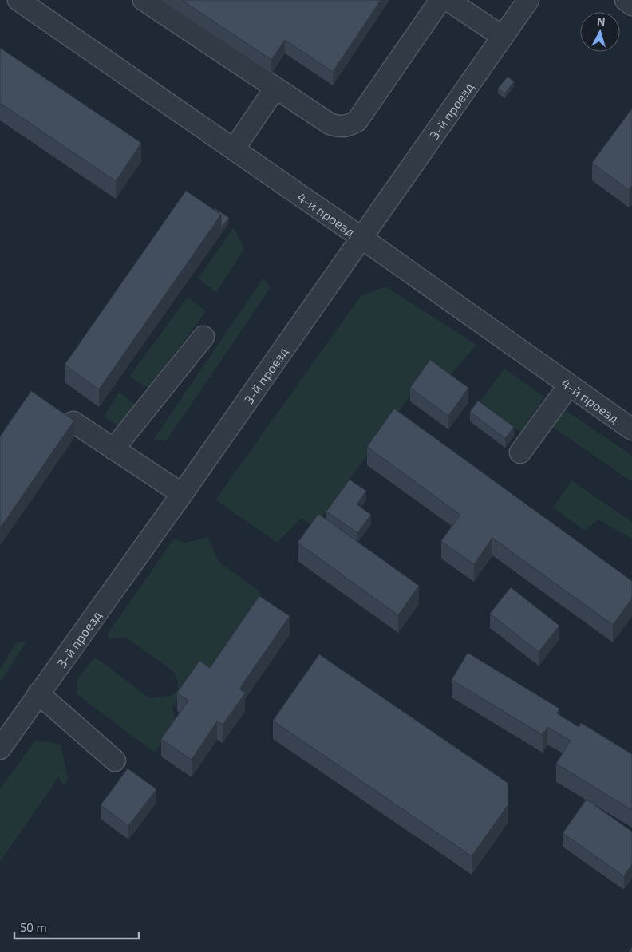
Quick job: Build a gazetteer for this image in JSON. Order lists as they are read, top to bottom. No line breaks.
{"streets":{"street":["3-й проезд","4-й проезд"]},"crossings":[["3-й проезд","4-й проезд"]],"scale_bar":"50 m","north":"top"}
